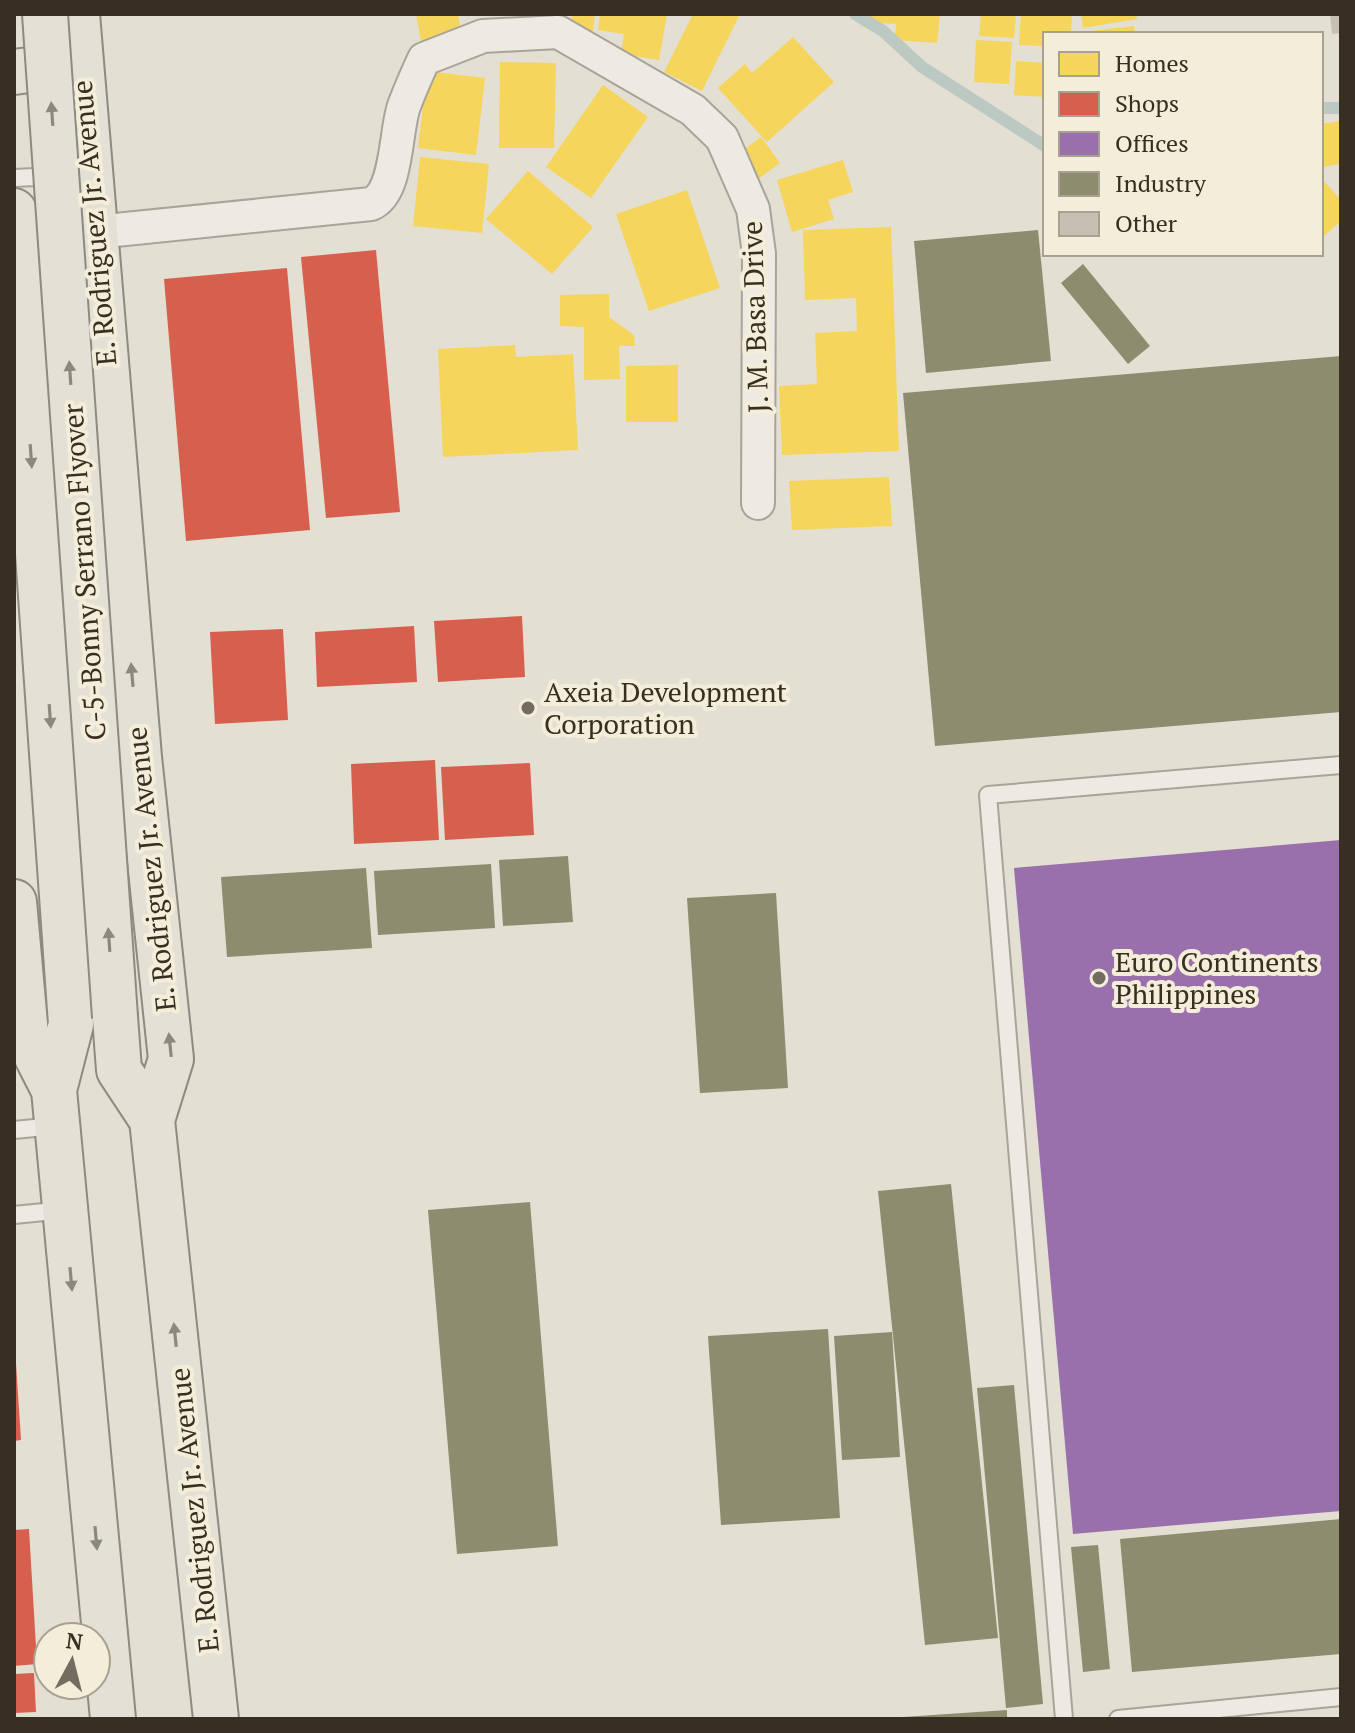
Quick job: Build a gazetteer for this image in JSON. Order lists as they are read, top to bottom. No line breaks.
{"streets":{"main road":["E. Rodriguez Jr. Avenue","C-5-Bonny Serrano Flyover"],"street":["J. M. Basa Drive"]},"crossings":[["E. Rodriguez Jr. Avenue","J. M. Basa Drive"],["E. Rodriguez Jr. Avenue","C-5-Bonny Serrano Flyover"]],"places":["Axeia Development Corporation","Euro Continents Philippines"],"legend":["Homes","Shops","Offices","Industry","Other"],"north":"top"}
